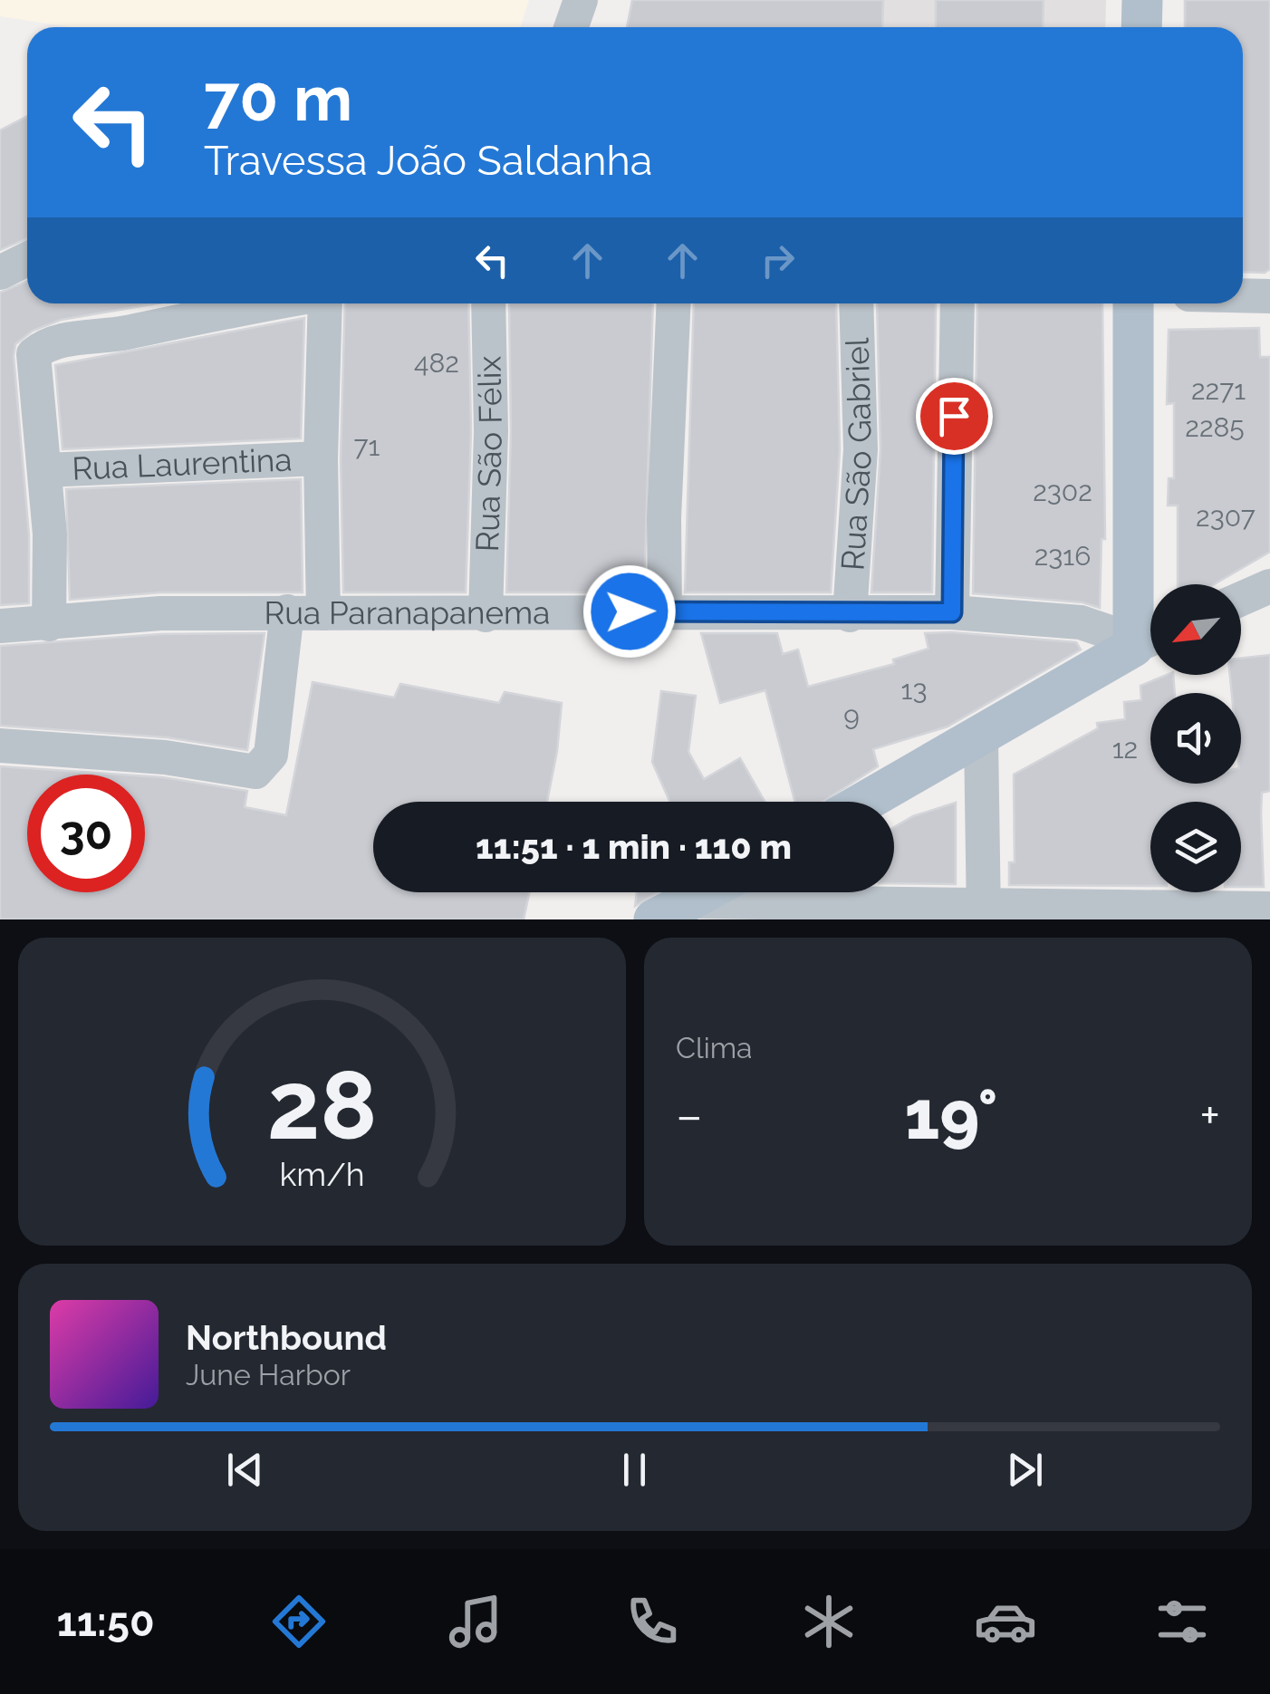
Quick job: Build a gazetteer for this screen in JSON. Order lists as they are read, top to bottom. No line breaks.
{"streets":{"street":["Rua São Félix","Rua São Gabriel","Rua Laurentina","Rua Paranapanema"]},"crossings":[["Rua São Félix","Rua Paranapanema"],["Rua São Gabriel","Rua Paranapanema"]],"house_numbers":["482","2271","2285","71","2302","2307","2316","13","9","12"],"north":"bottom left","page":{"turn":["70 m","Travessa João Saldanha"],"limit":"30","trip":"11:51 · 1 min · 110 m","tile":"Clima","heat":["−","19°","+"],"song":["Northbound","June Harbor"],"tabs":"11:50","gauge":["28","km/h"]}}
